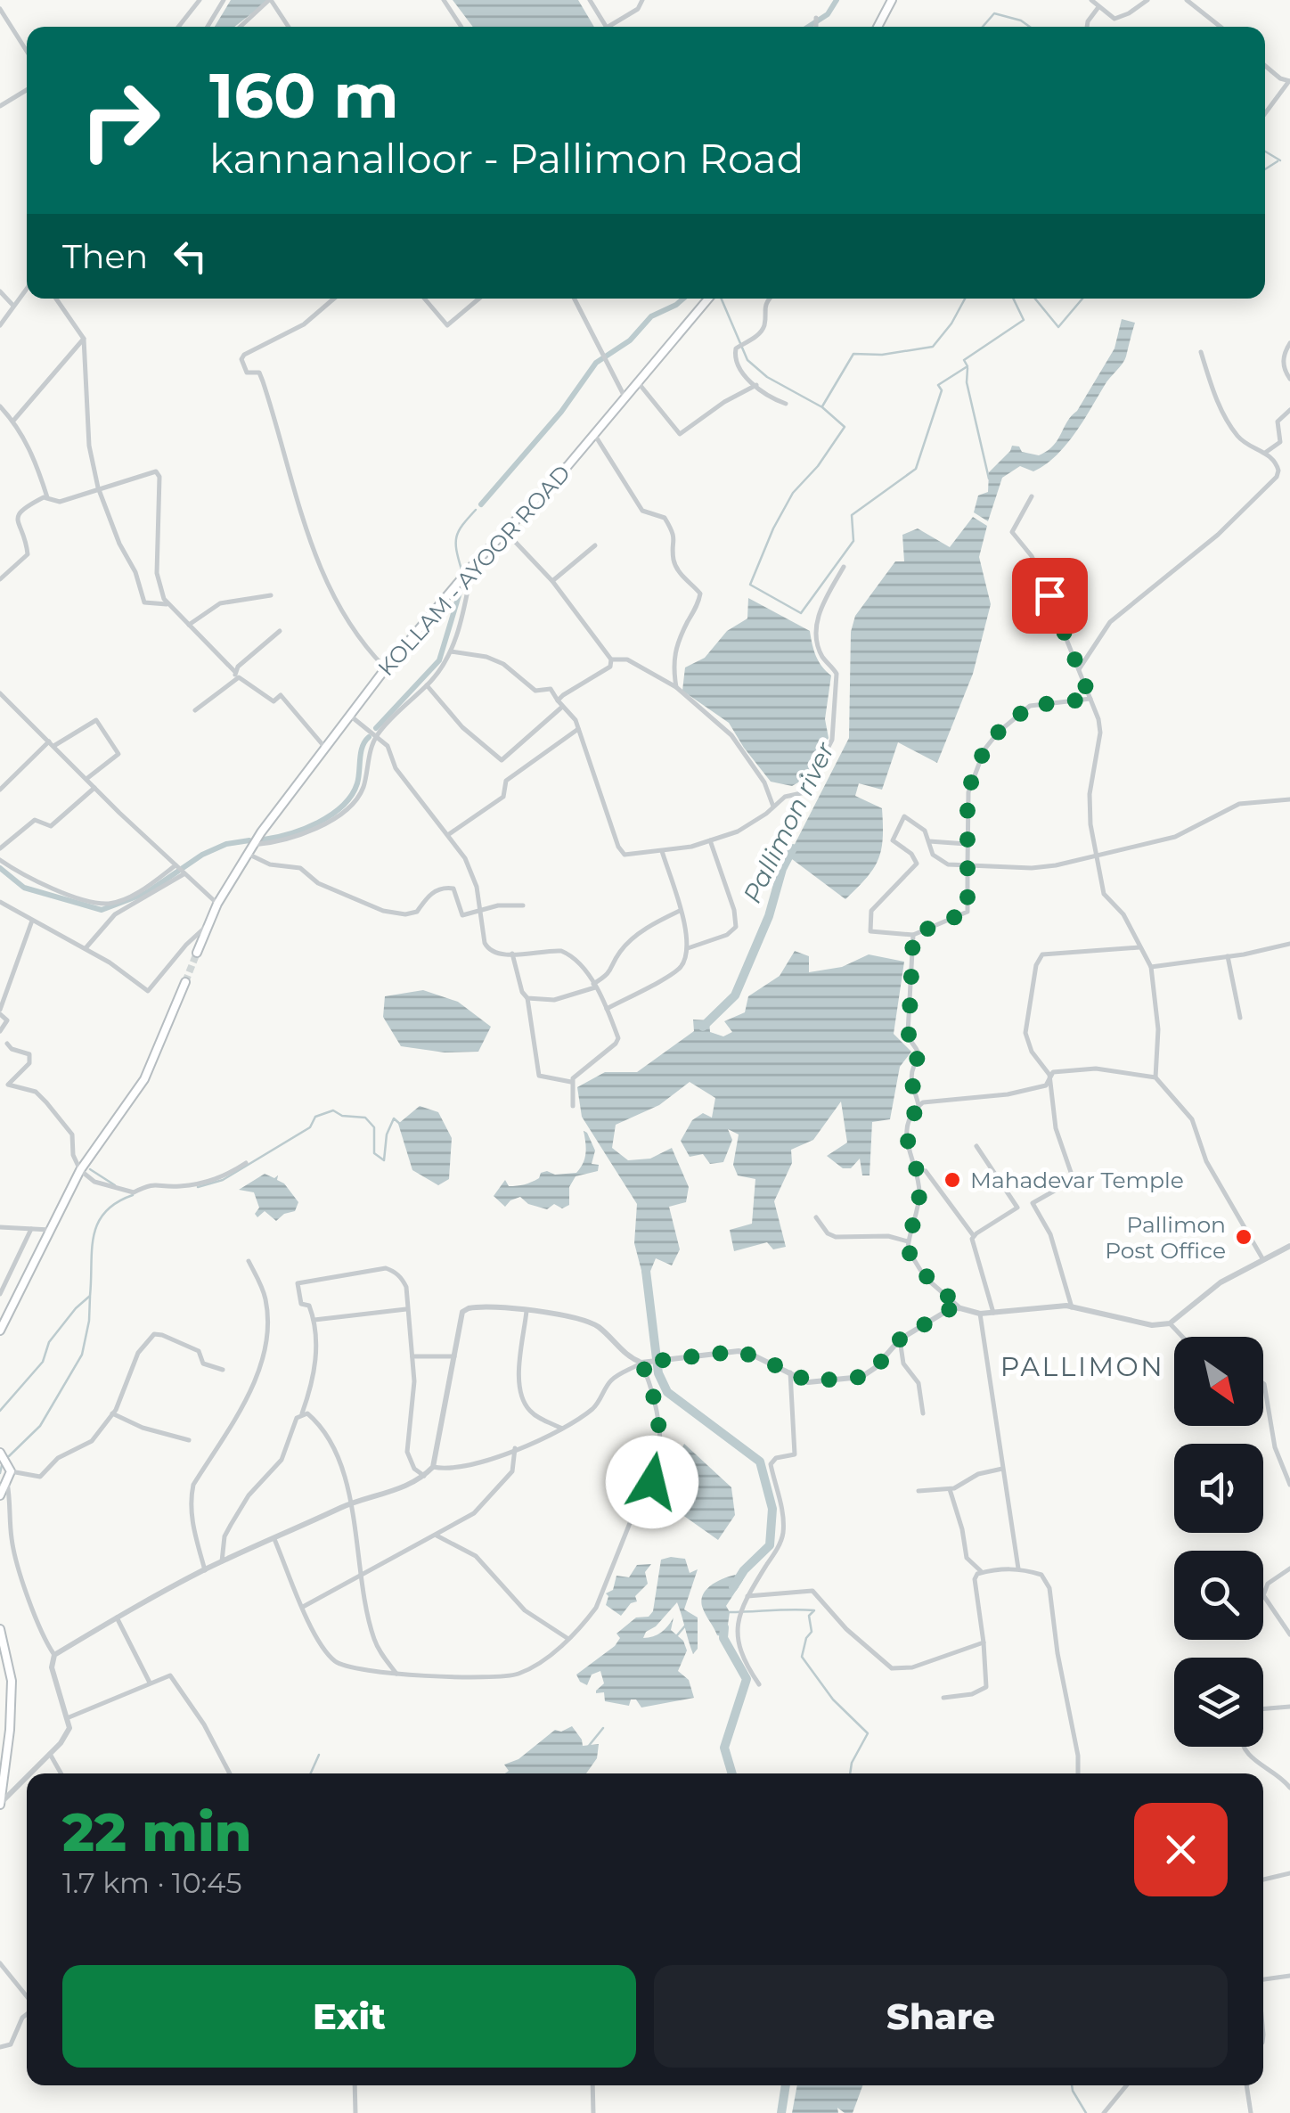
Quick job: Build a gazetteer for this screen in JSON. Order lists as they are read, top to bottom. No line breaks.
{"streets":{"main road":["KOLLAM - AYOOR ROAD"]},"districts":["PALLIMON"],"water":["Pallimon river"],"places":["Mahadevar Temple","Pallimon Post Office"],"north":"bottom right","page":{"turn":["160 m","kannanalloor - Pallimon Road"],"then":"Then","heading":["22 min","1.7 km · 10:45"],"buttons":["Exit","Share"]}}
